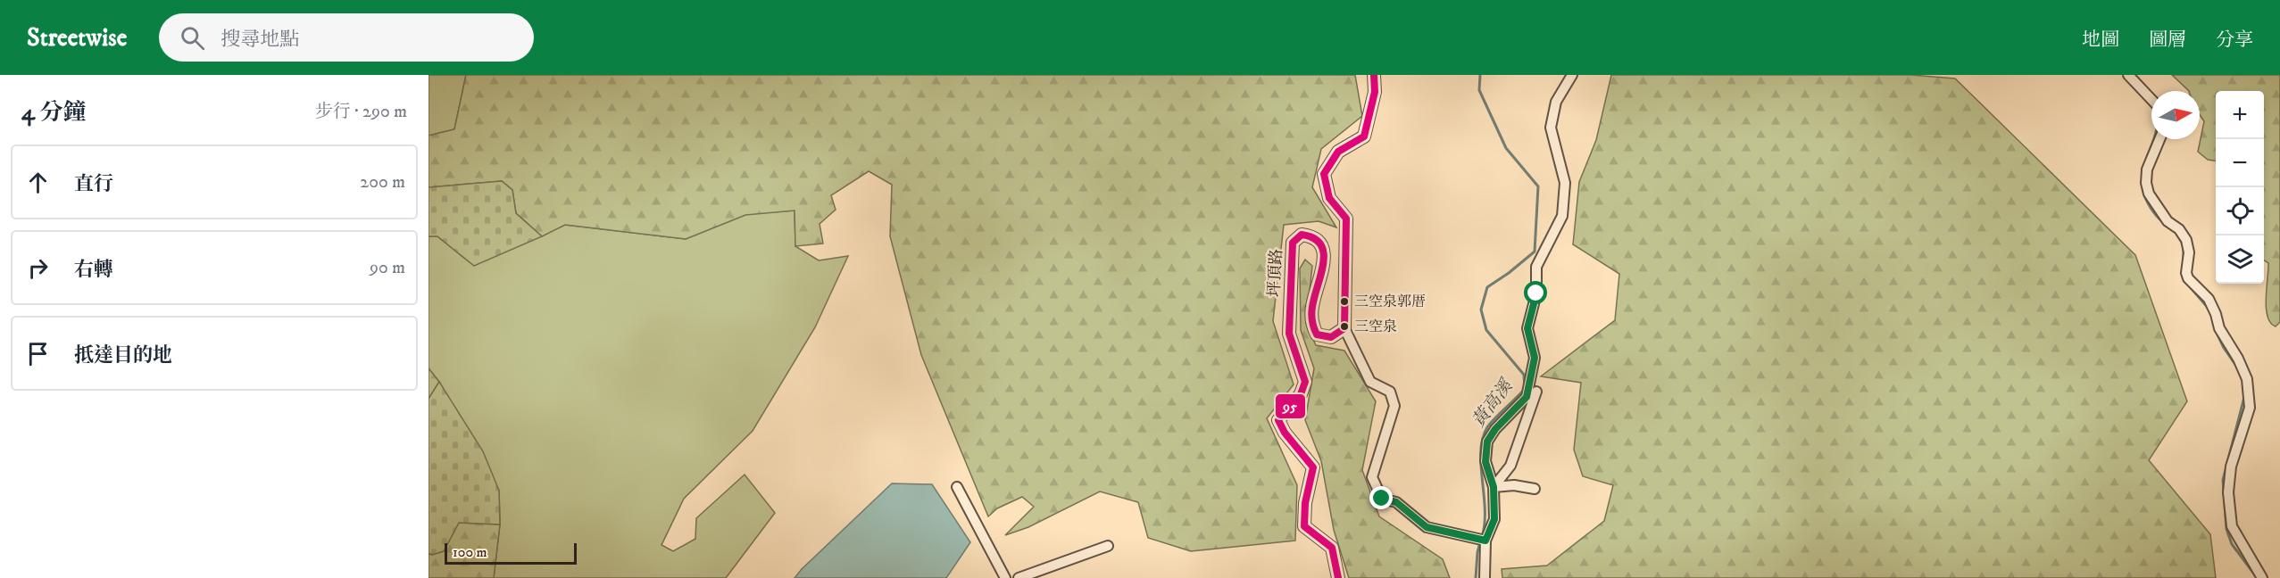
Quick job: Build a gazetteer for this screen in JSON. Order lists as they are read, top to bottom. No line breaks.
{"streets":{"street":["坪頂路"]},"water":["黃高溪"],"places":["三空泉郭厝","三空泉"],"lines":["transit line 95"],"scale_bar":"100 m","north":"right","page":{"header":"Streetwise","search":"搜尋地點","nav":["地圖","圖層","分享"],"heading":["4 分鐘","步行 · 290 m"],"map_buttons":["+","−"],"list":[["直行","200 m"],["右轉","90 m"],"抵達目的地"],"scale":"100 m"}}
